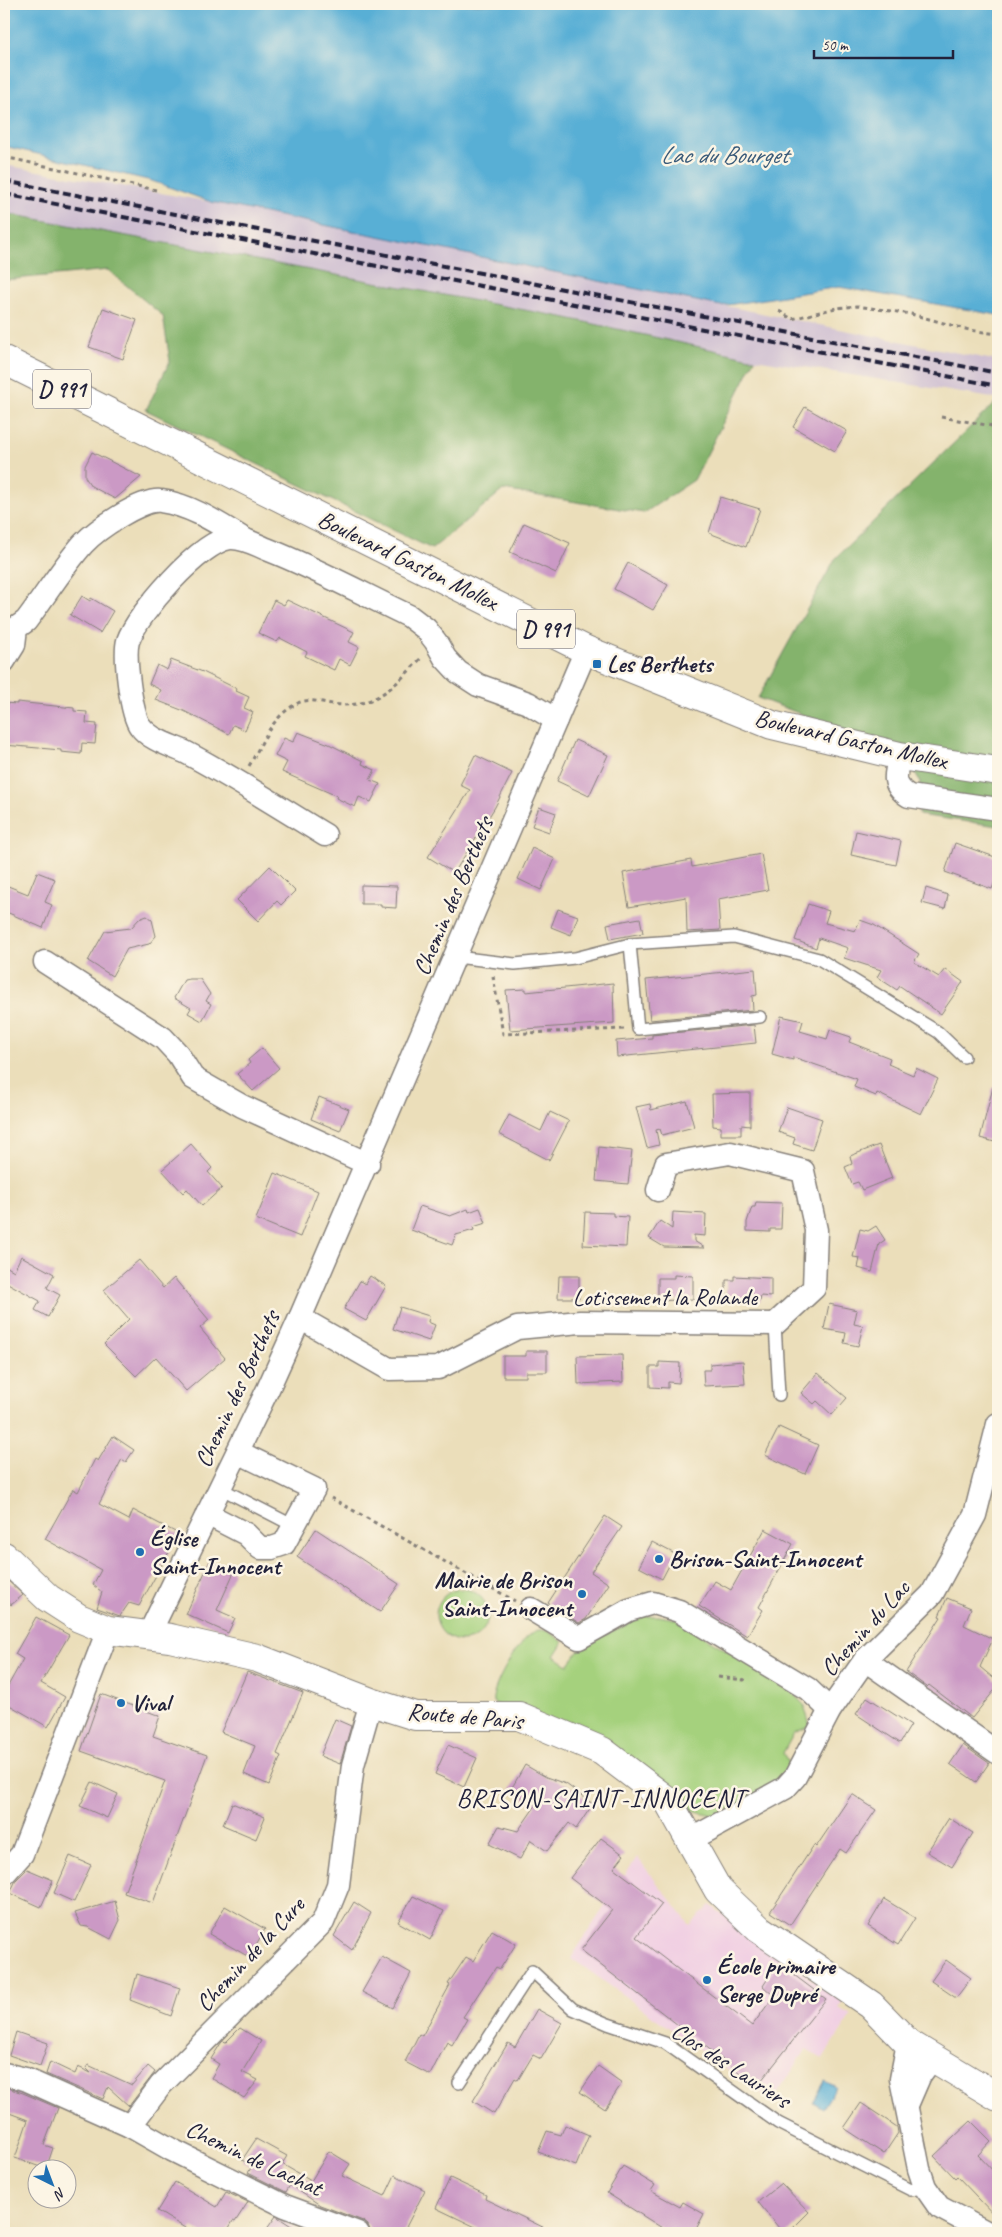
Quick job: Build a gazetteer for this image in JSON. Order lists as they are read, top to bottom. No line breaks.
{"streets":{"street":["D 991","Boulevard Gaston Mollex","Chemin des Berthets","Lotissement la Rolande","Chemin du Lac","Route de Paris","Chemin de la Cure","Chemin de Lachat"],"lane":["Clos des Lauriers"]},"crossings":[["Boulevard Gaston Mollex","Chemin des Berthets"],["Chemin des Berthets","Lotissement la Rolande"],["Chemin des Berthets","Route de Paris"],["Chemin du Lac","Route de Paris"],["Route de Paris","Chemin de la Cure"],["Chemin de la Cure","Chemin de Lachat"]],"districts":["BRISON-SAINT-INNOCENT"],"water":["Lac du Bourget"],"places":{"transit":["Les Berthets"],"other":["Église Saint-Innocent","Brison-Saint-Innocent","Mairie de Brison Saint-Innocent","Vival","École primaire Serge Dupré"]},"scale_bar":"50 m","north":"bottom right"}
